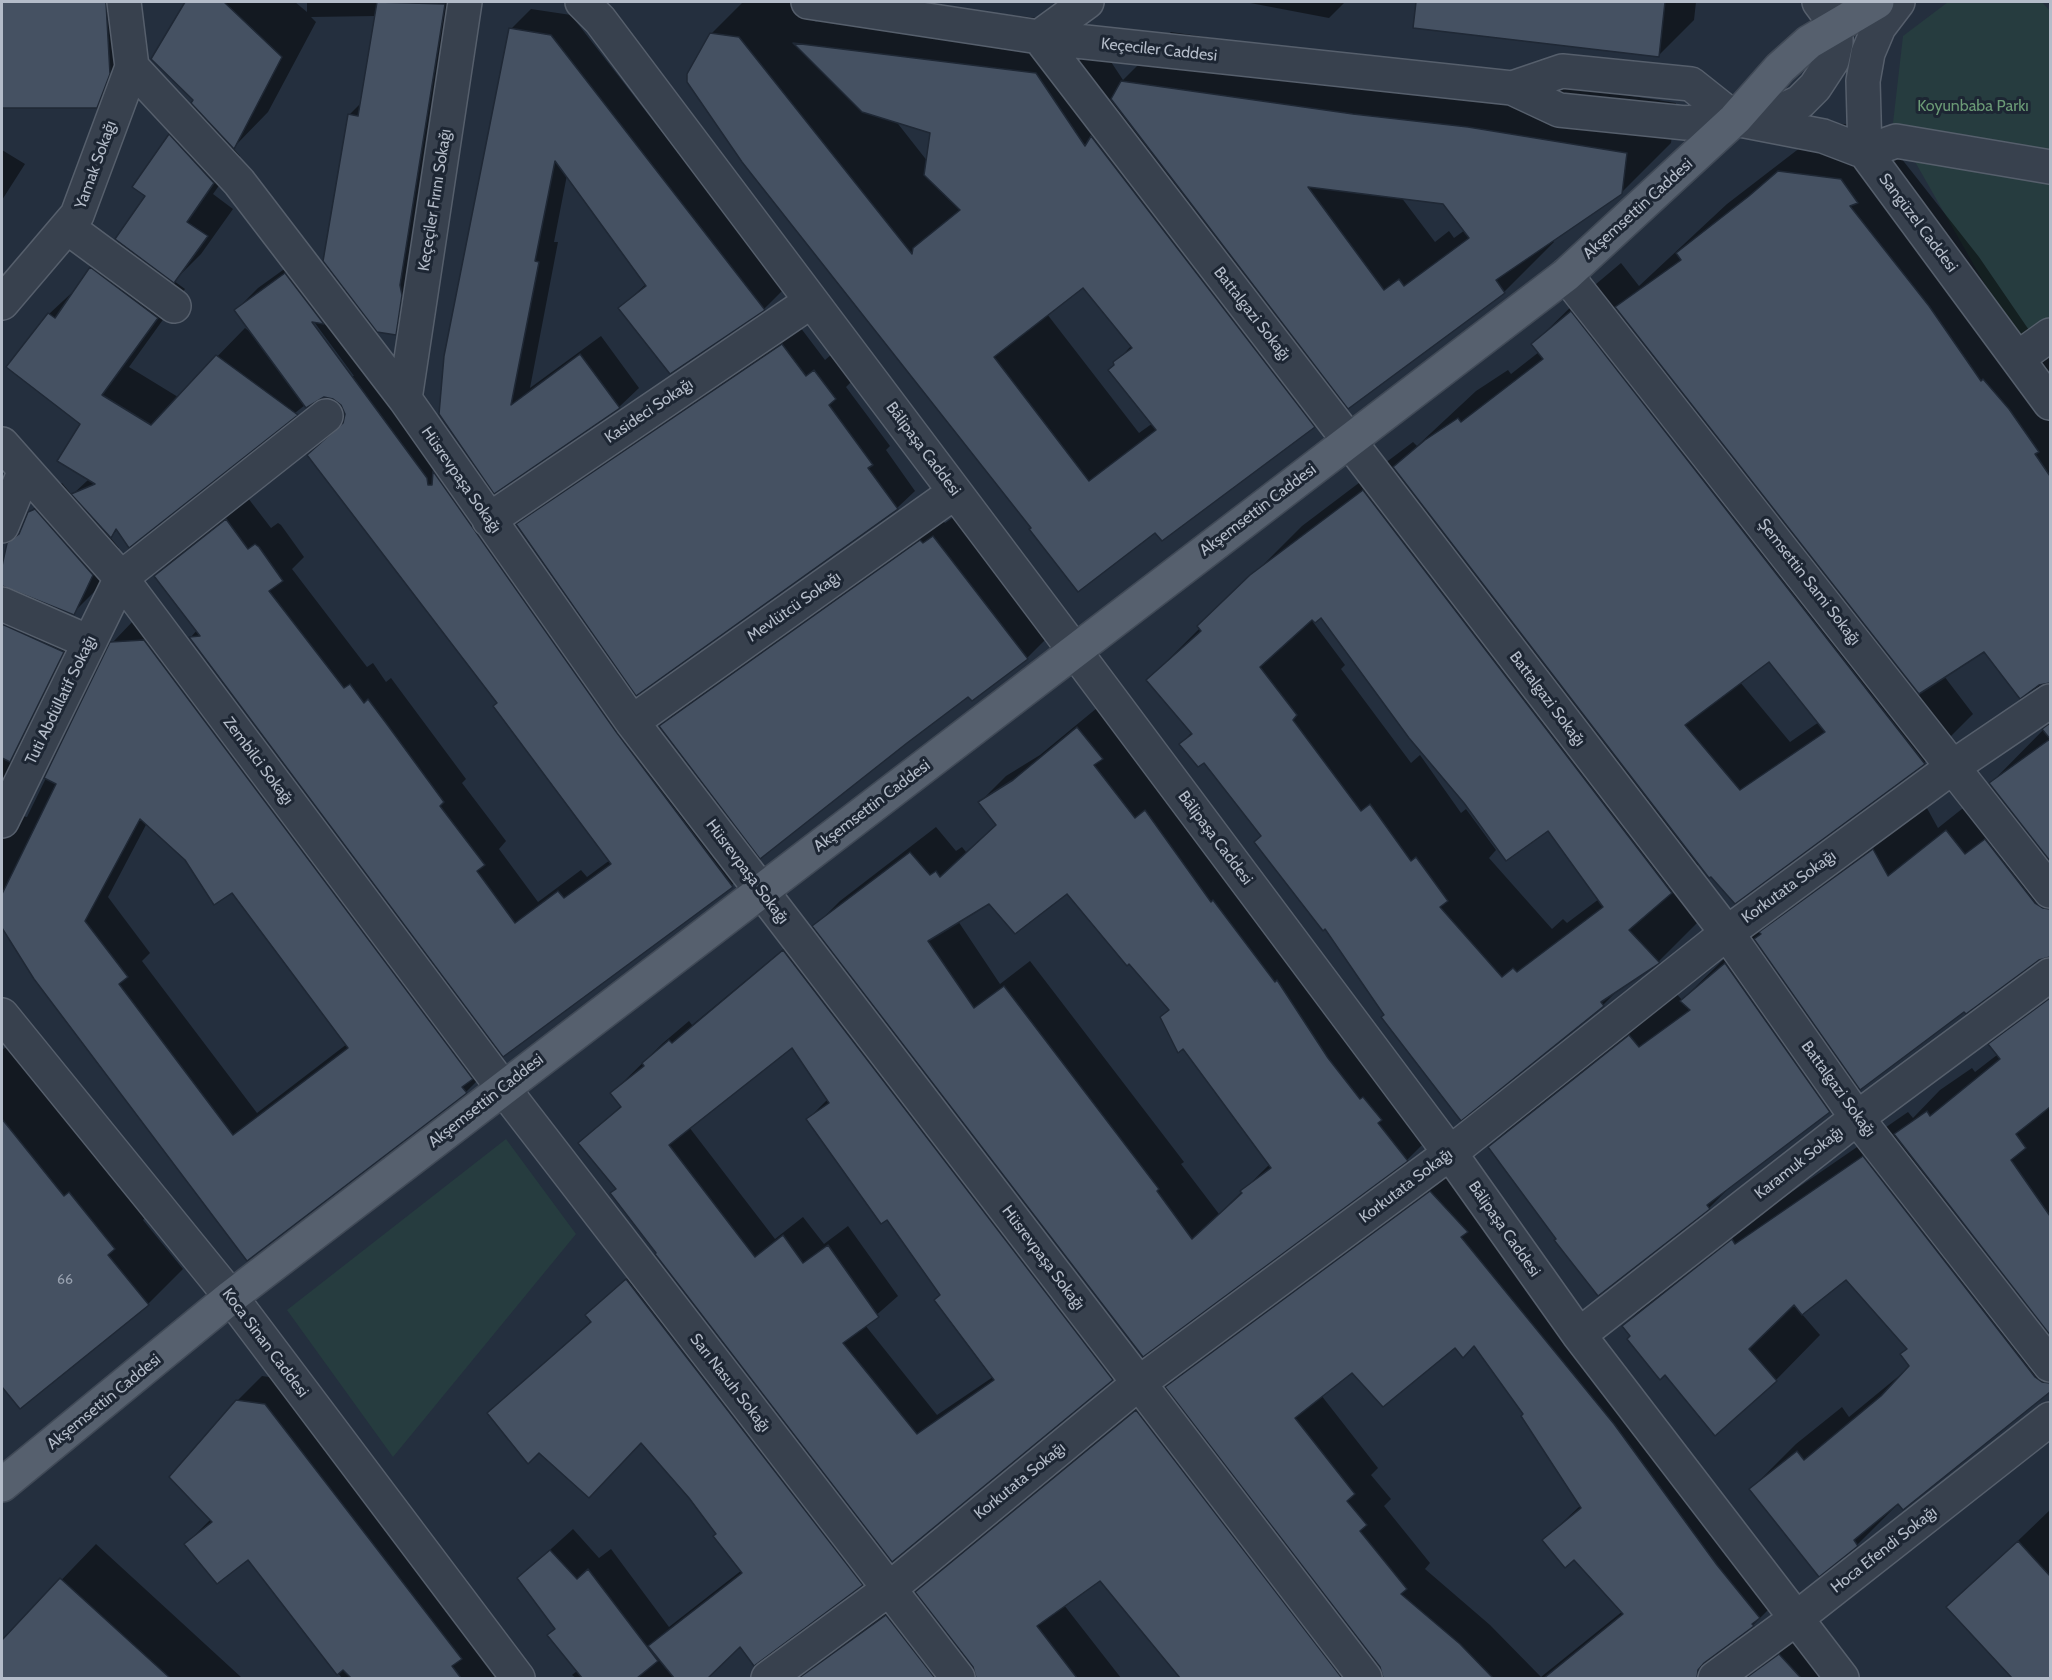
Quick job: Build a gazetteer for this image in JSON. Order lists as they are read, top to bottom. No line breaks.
{"streets":{"main road":["Akşemsettin Caddesi"],"street":["Keçeciler Caddesi","Yamak Sokağı","Keçeçiler Fırını Sokağı","Sangüzel Caddesi","Battalgazi Sokağı","Kasideci Sokağı","Bâlipaşa Caddesi","Hüsrevpaşa Sokağı","Şemsettin Sami Sokağı","Mevlütcü Sokağı","Tuti Abdüllatif Sokağı","Zembilci Sokağı","Korkutata Sokağı","Karamuk Sokağı","Koca Sinan Caddesi","Sarı Nasuh Sokağı","Hoca Efendi Sokağı"]},"crossings":[["Keçeciler Caddesi","Akşemsettin Caddesi"],["Keçeciler Caddesi","Battalgazi Sokağı"],["Yamak Sokağı","Hüsrevpaşa Sokağı"],["Keçeçiler Fırını Sokağı","Hüsrevpaşa Sokağı"],["Akşemsettin Caddesi","Battalgazi Sokağı"],["Akşemsettin Caddesi","Bâlipaşa Caddesi"],["Akşemsettin Caddesi","Hüsrevpaşa Sokağı"],["Akşemsettin Caddesi","Şemsettin Sami Sokağı"],["Akşemsettin Caddesi","Zembilci Sokağı"],["Akşemsettin Caddesi","Koca Sinan Caddesi"],["Akşemsettin Caddesi","Sarı Nasuh Sokağı"],["Battalgazi Sokağı","Korkutata Sokağı"],["Battalgazi Sokağı","Karamuk Sokağı"],["Kasideci Sokağı","Bâlipaşa Caddesi"],["Kasideci Sokağı","Hüsrevpaşa Sokağı"],["Bâlipaşa Caddesi","Mevlütcü Sokağı"],["Bâlipaşa Caddesi","Korkutata Sokağı"],["Bâlipaşa Caddesi","Karamuk Sokağı"],["Bâlipaşa Caddesi","Hoca Efendi Sokağı"],["Hüsrevpaşa Sokağı","Mevlütcü Sokağı"],["Hüsrevpaşa Sokağı","Korkutata Sokağı"],["Şemsettin Sami Sokağı","Korkutata Sokağı"],["Tuti Abdüllatif Sokağı","Zembilci Sokağı"],["Zembilci Sokağı","Sarı Nasuh Sokağı"],["Korkutata Sokağı","Sarı Nasuh Sokağı"]],"parks":["Koyunbaba Parkı"],"house_numbers":["66"]}
